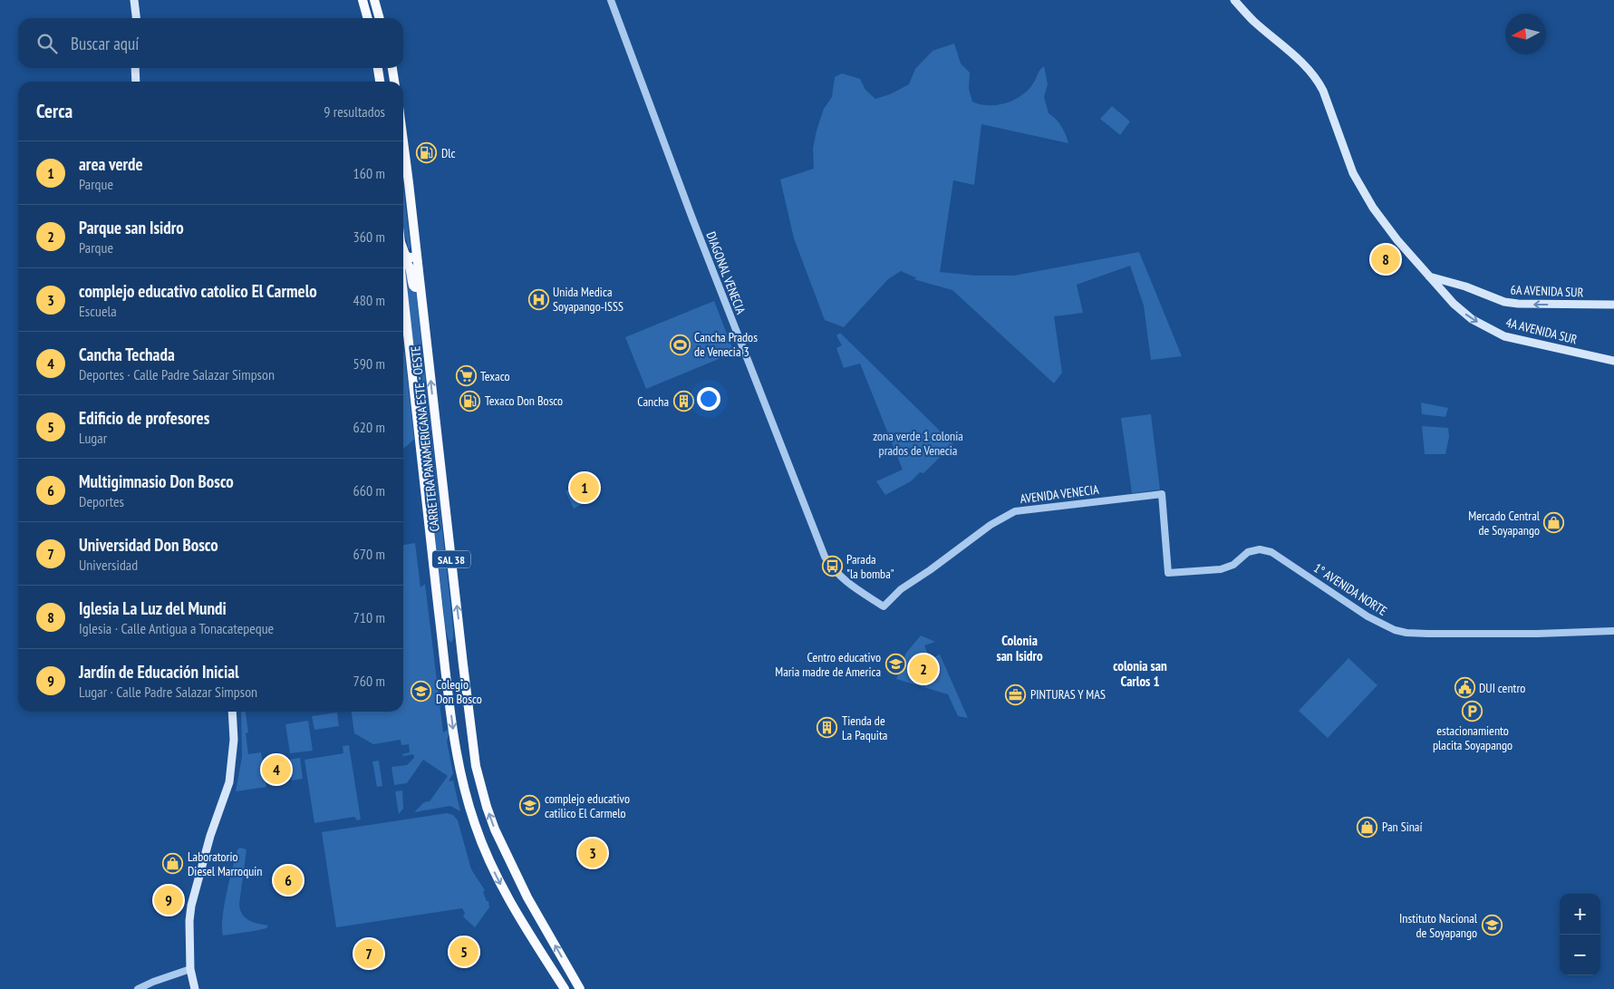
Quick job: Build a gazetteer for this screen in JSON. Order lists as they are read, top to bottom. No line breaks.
{"streets":{"highway":["CARRETERA PANAMERICANA ESTE - OESTE","SAL 38"],"main road":["6A AVENIDA SUR","4A AVENIDA SUR"],"street":["DIAGONAL VENECIA","AVENIDA VENECIA","1° AVENIDA NORTE"]},"crossings":[["DIAGONAL VENECIA","AVENIDA VENECIA"],["6A AVENIDA SUR","4A AVENIDA SUR"],["AVENIDA VENECIA","1° AVENIDA NORTE"]],"one_way":["6A AVENIDA SUR"],"districts":["Colonia san Isidro","colonia san Carlos 1"],"parks":["zona verde 1 colonia prados de Venecia"],"places":{"fuel station":["Dlc","Texaco Don Bosco"],"hospital":["Unida Medica Soyapango-ISSS"],"sports":["Cancha Prados de Venecia 3"],"supermarket":["Texaco"],"building":["Cancha","Tienda de La Paquita"],"shop":["Mercado Central de Soyapango","Pan Sinaí","Laboratorio Diesel Marroquin"],"bus stop":["Parada \"la bomba\""],"school or university":["Centro educativo Maria madre de America","Colegio Don Bosco","complejo educativo catilico El Carmelo","Instituto Nacional de Soyapango"],"public building":["DUI centro"],"office":["PINTURAS Y MAS"],"parking":["estacionamiento placita Soyapango"]},"north":"left","page":{"search":"Buscar aquí","heading":["Cerca","9 resultados"],"list":[{"mark":"1","name":"area verde","note":"Parque","value":"160 m"},{"mark":"2","name":"Parque san Isidro","note":"Parque","value":"360 m"},{"mark":"3","name":"complejo educativo catolico El Carmelo","note":"Escuela","value":"480 m"},{"mark":"4","name":"Cancha Techada","note":"Deportes · Calle Padre Salazar Simpson","value":"590 m"},{"mark":"5","name":"Edificio de profesores","note":"Lugar","value":"620 m"},{"mark":"6","name":"Multigimnasio Don Bosco","note":"Deportes","value":"660 m"},{"mark":"7","name":"Universidad Don Bosco","note":"Universidad","value":"670 m"},{"mark":"8","name":"Iglesia La Luz del Mundi","note":"Iglesia · Calle Antigua a Tonacatepeque","value":"710 m"},{"mark":"9","name":"Jardín de Educación Inicial","note":"Lugar · Calle Padre Salazar Simpson","value":"760 m"}],"pins":["8","1","2","4","3","6","9","5","7"],"map_buttons":["+","−"]}}
